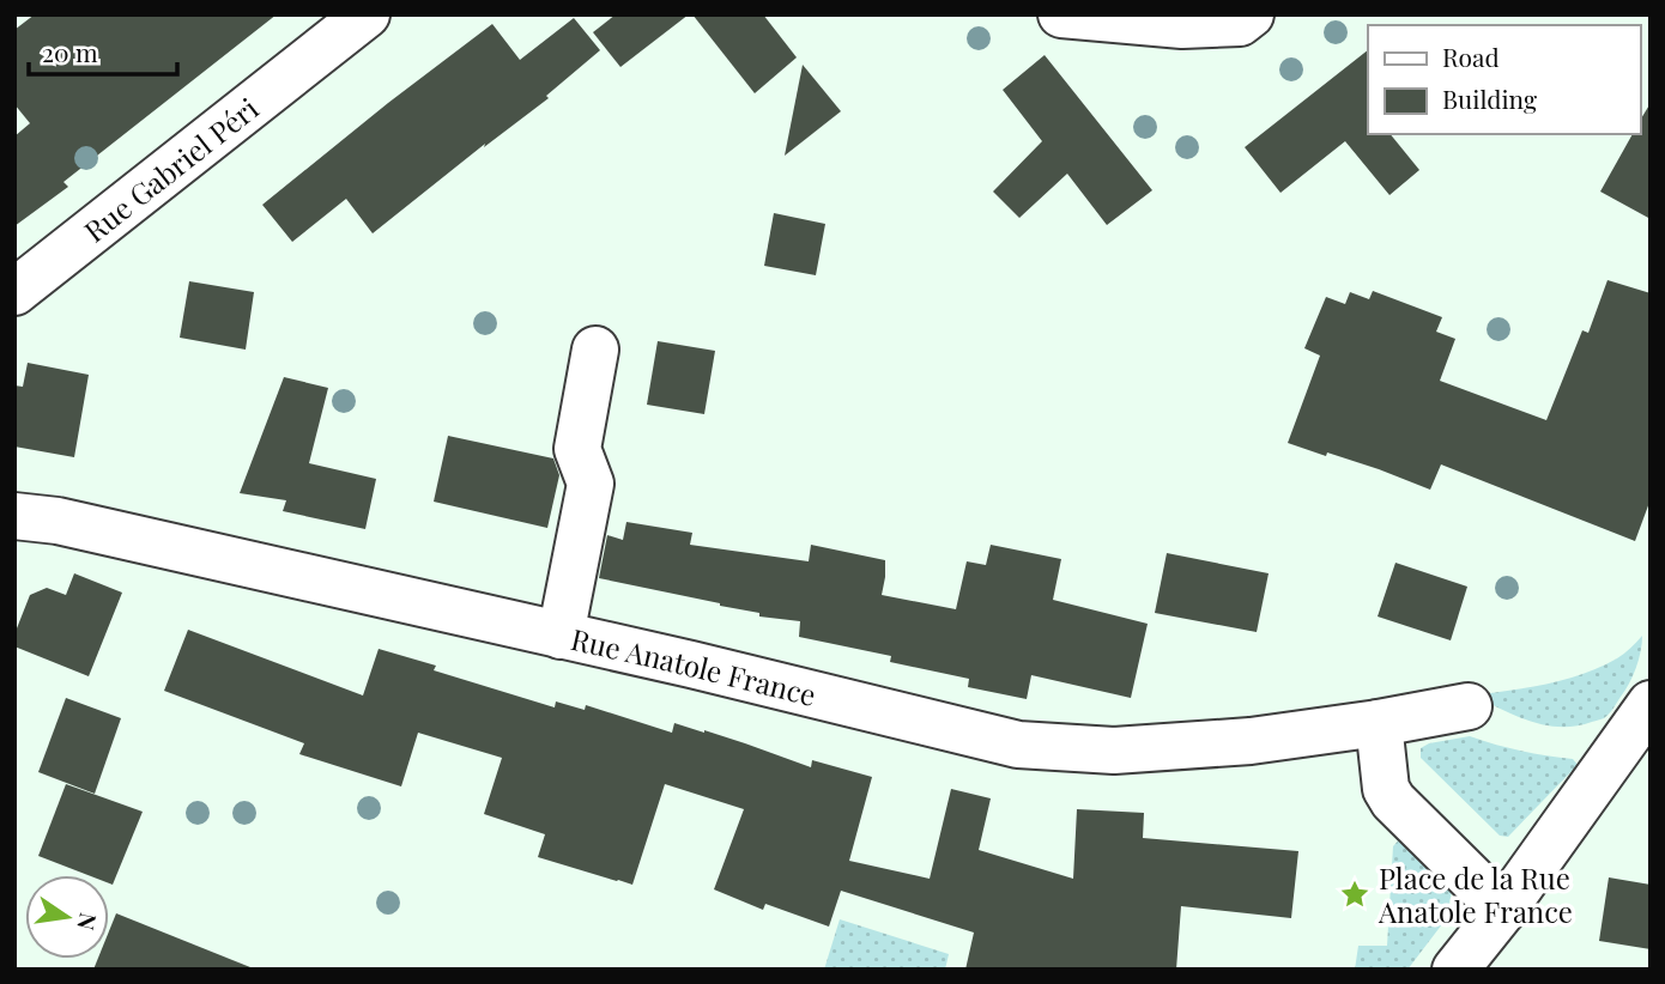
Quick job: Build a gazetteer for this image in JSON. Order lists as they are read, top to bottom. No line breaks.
{"streets":{"street":["Rue Gabriel Péri","Rue Anatole France"]},"places":{"place":["Place de la Rue Anatole France"]},"legend":["Road","Building"],"scale_bar":"20 m","north":"right"}
